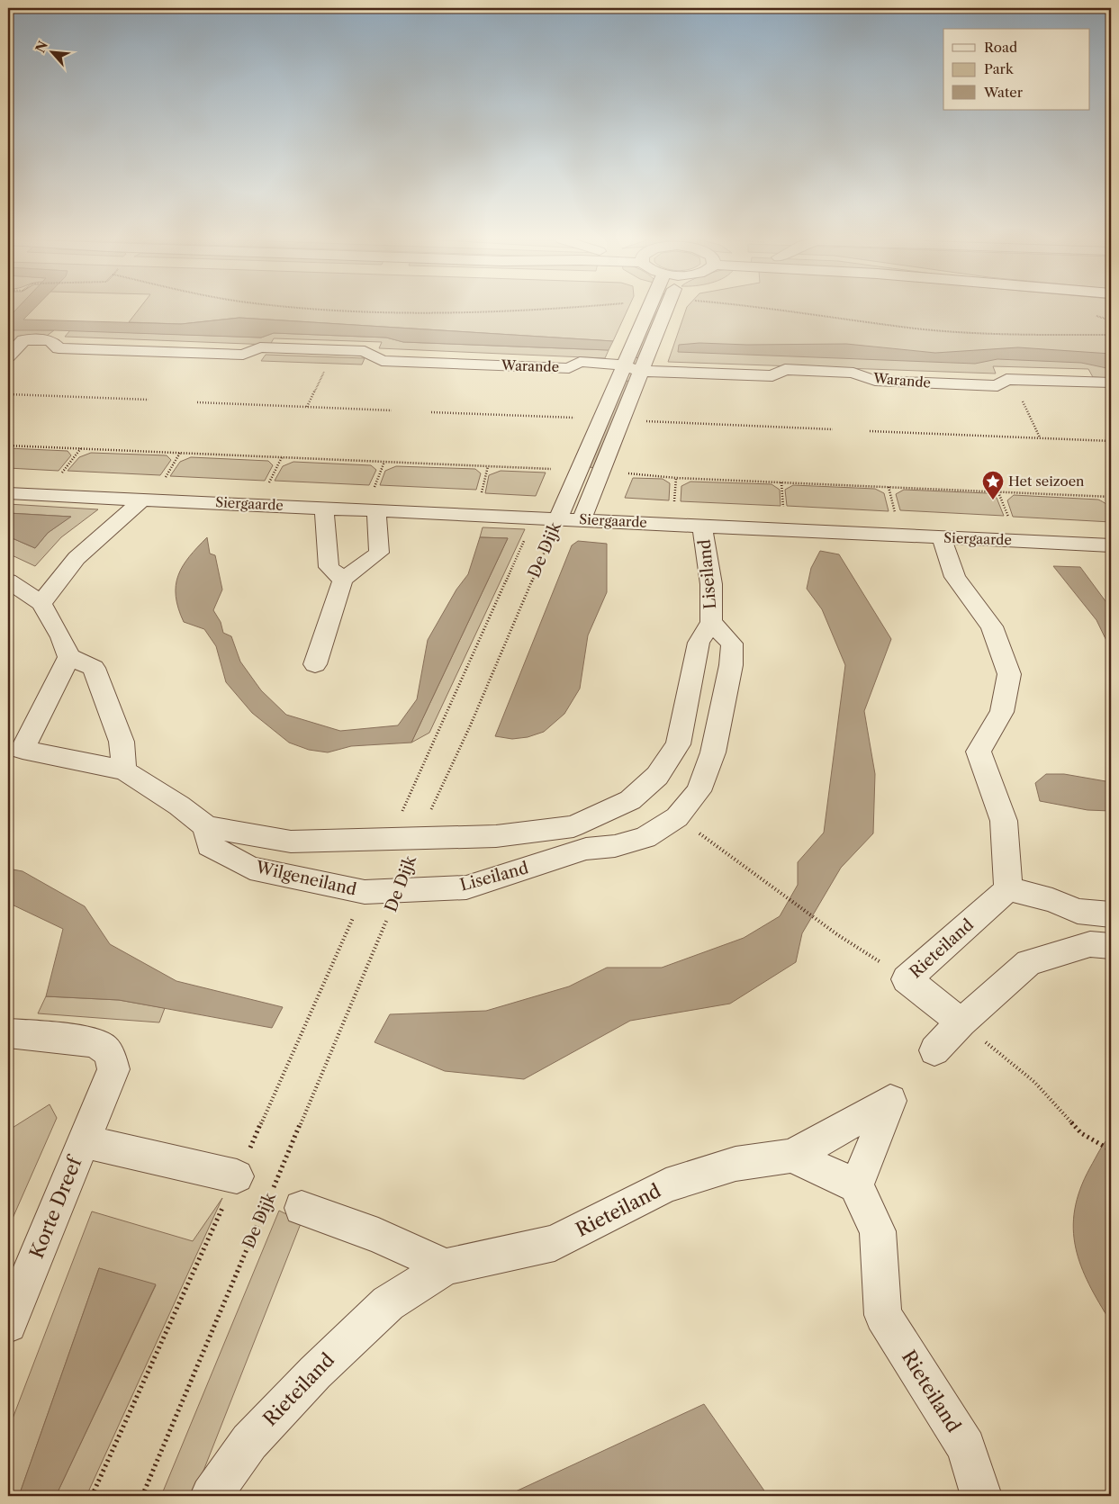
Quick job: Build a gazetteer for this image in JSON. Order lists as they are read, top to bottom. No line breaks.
{"streets":{"street":["Warande","Siergaarde","De Dijk","Liseiland","Wilgeneiland","Rieteiland","Korte Dreef"]},"crossings":[["Warande","De Dijk"],["Siergaarde","De Dijk"],["Siergaarde","Liseiland"],["De Dijk","Liseiland"],["De Dijk","Wilgeneiland"],["Liseiland","Wilgeneiland"]],"places":{"place":["Het seizoen"]},"legend":["Road","Park","Water"],"north":"top left"}
